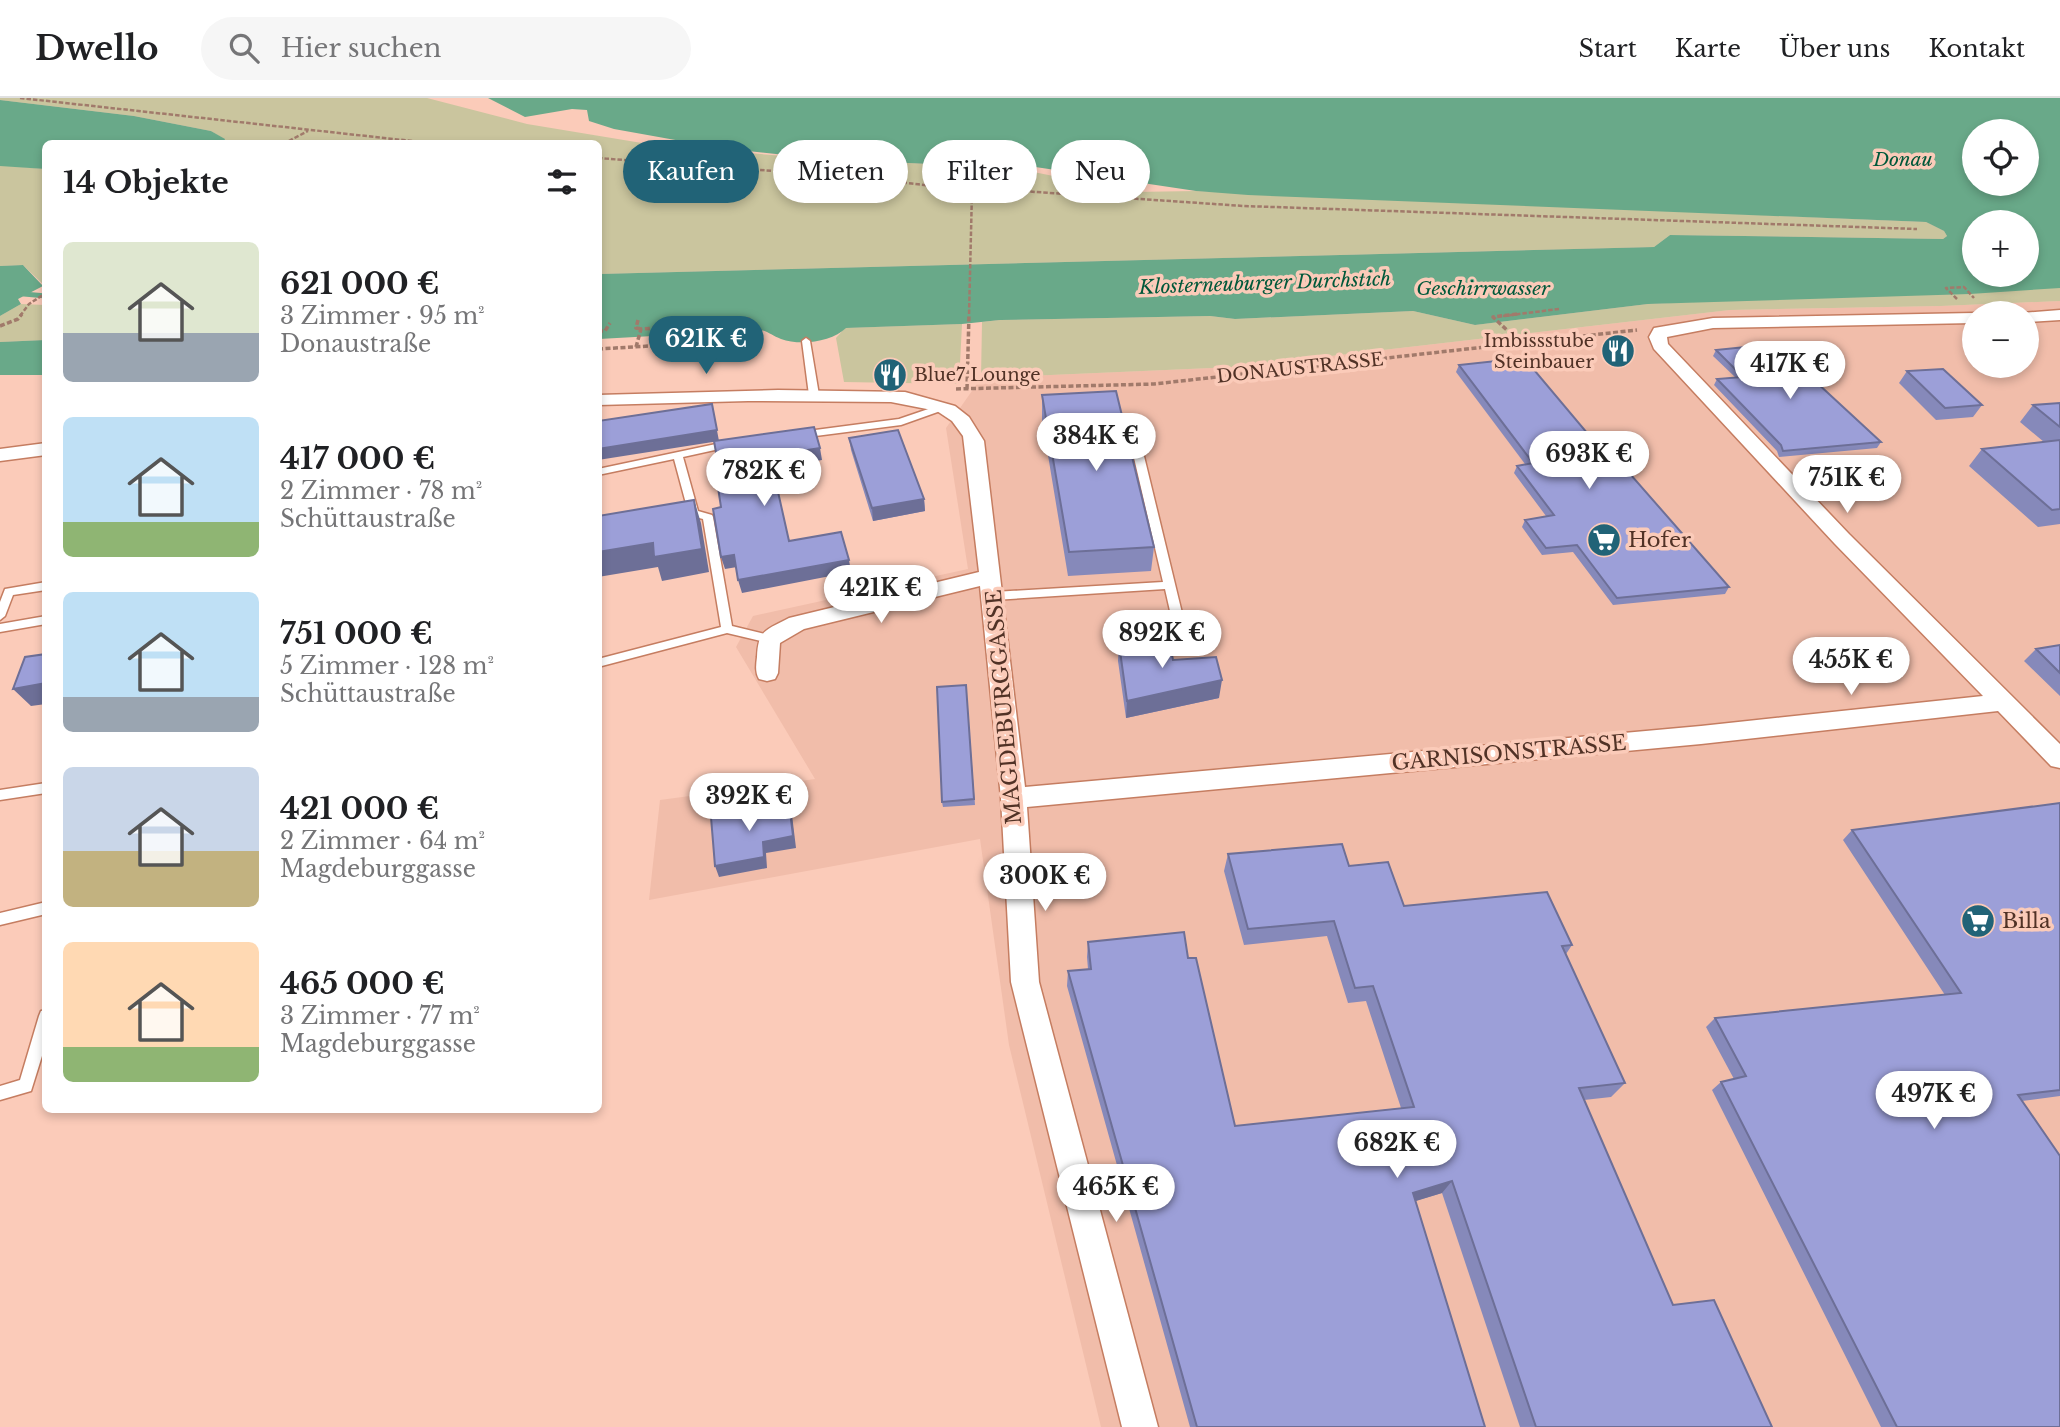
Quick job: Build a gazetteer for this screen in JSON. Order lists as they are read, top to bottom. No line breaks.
{"streets":{"street":["MAGDEBURGGASSE","GARNISONSTRASSE"],"path":["DONAUSTRASSE"]},"crossings":[["MAGDEBURGGASSE","GARNISONSTRASSE"]],"water":["Donau","Klosterneuburger Durchstich","Geschirrwasser"],"places":{"restaurant":["Imbissstube Steinbauer","Blue7 Lounge"],"supermarket":["Hofer","Billa"]},"page":{"header":"Dwello","search":"Hier suchen","nav":["Start","Karte","Über uns","Kontakt"],"map_buttons":["+","−"],"chip":["Kaufen","Mieten","Filter","Neu"],"heading":"14 Objekte","list":[{"name":"621 000 €","note":"3 Zimmer · 95 m² · Donaustraße"},{"name":"417 000 €","note":"2 Zimmer · 78 m² · Schüttaustraße"},{"name":"751 000 €","note":"5 Zimmer · 128 m² · Schüttaustraße"},{"name":"421 000 €","note":"2 Zimmer · 64 m² · Magdeburggasse"},{"name":"465 000 €","note":"3 Zimmer · 77 m² · Magdeburggasse"}],"price":["621K €","417K €","384K €","693K €","782K €","751K €","421K €","892K €","455K €","392K €","300K €","497K €","682K €","465K €"]}}
